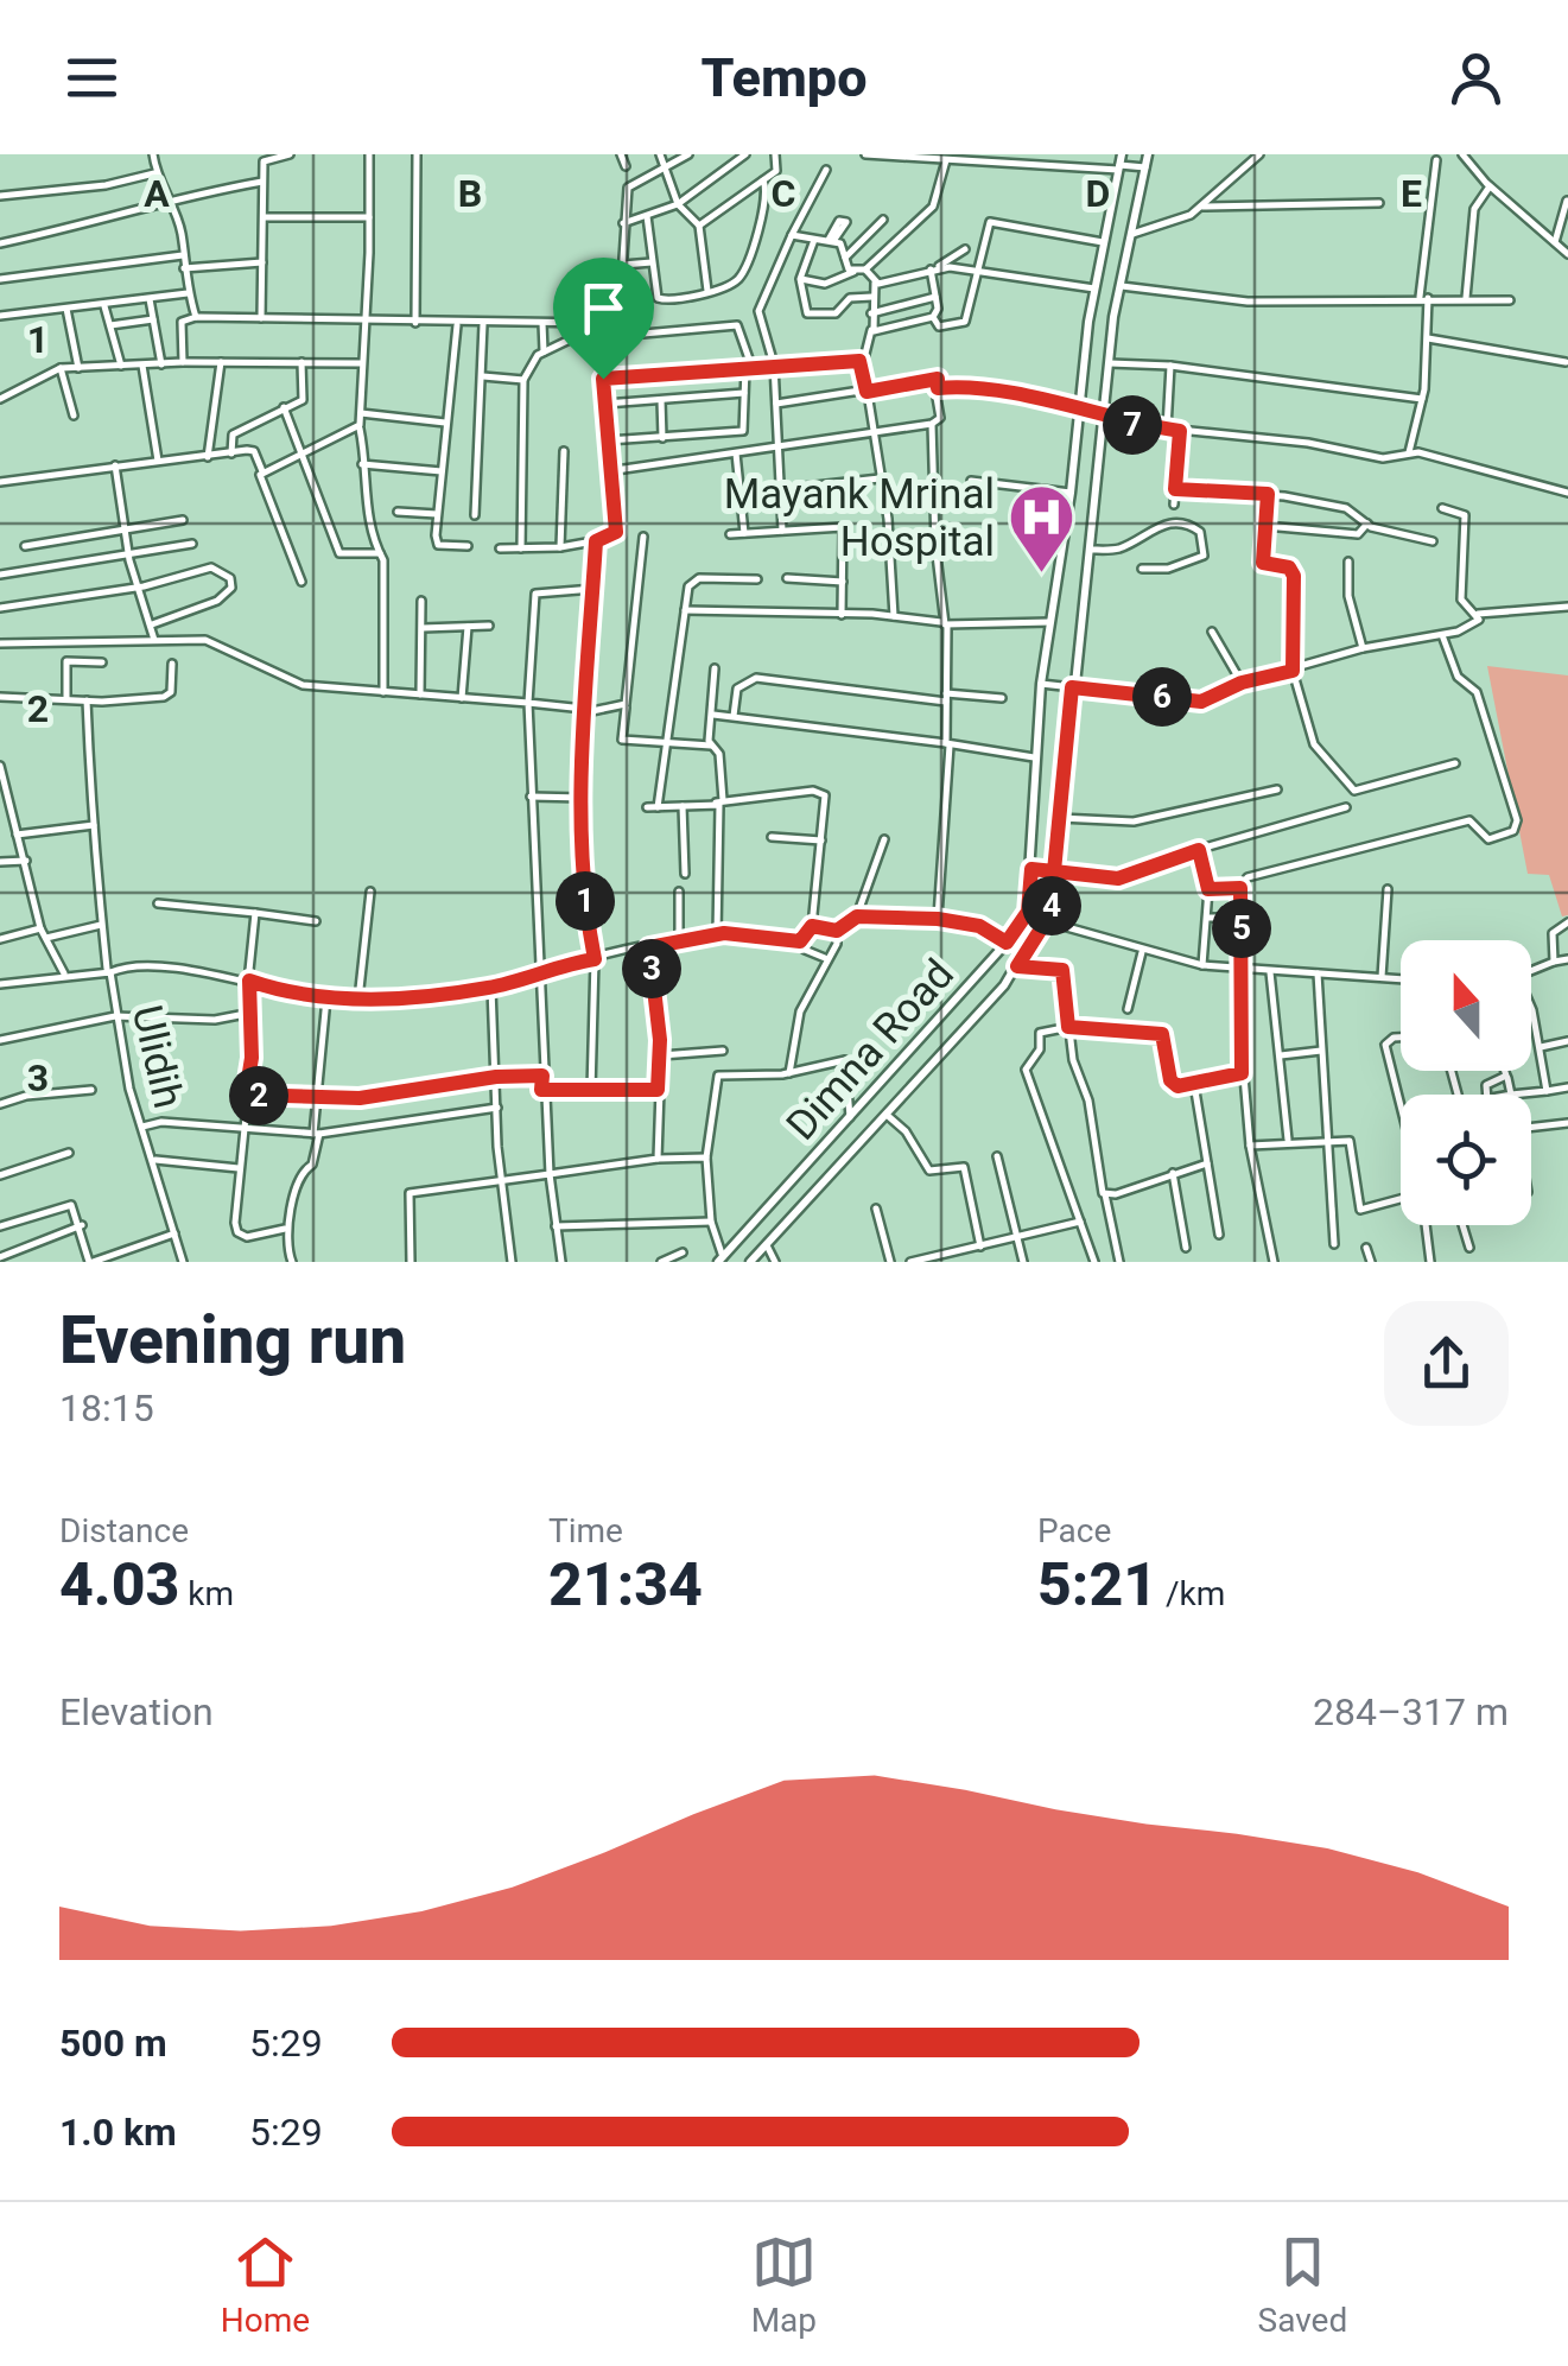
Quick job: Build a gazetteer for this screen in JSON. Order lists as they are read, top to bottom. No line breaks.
{"streets":{"street":["Dimna Road","Ulidih"]},"places":{"hospital":["Mayank Mrinal Hospital"]},"north":"top","page":{"header":"Tempo","pins":["7","6","1","4","5","3","2"],"heading":["Evening run","18:15"],"stats":[["Distance","4.03 km"],["Time","21:34"],["Pace","5:21 /km"]],"chart":["Elevation","284–317 m"],"list":[{"name":"500 m","note":"5:29"},{"name":"1.0 km","note":"5:29"}],"tabs":["Home","Map","Saved"]},"grid":{"columns":["A","B","C","D","E"],"rows":["1","2","3"]}}
